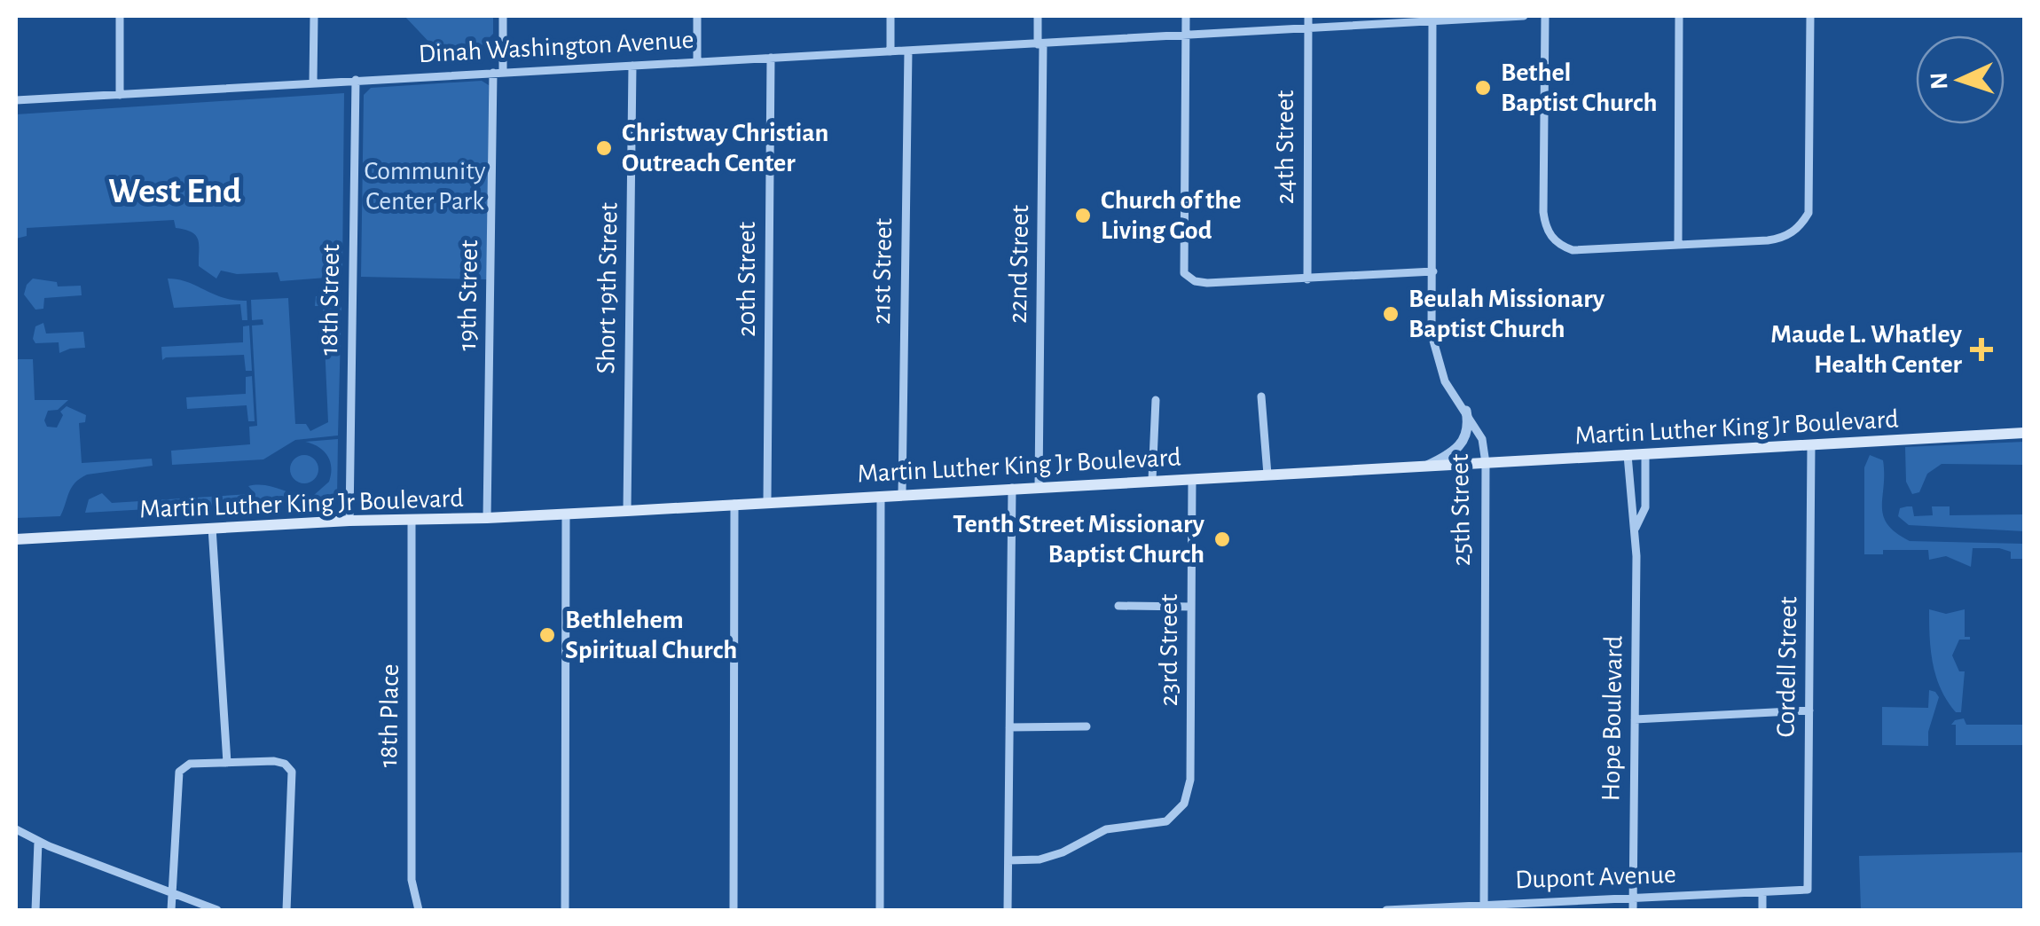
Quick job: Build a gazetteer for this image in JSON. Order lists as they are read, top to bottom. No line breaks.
{"streets":{"main road":["Martin Luther King Jr Boulevard"],"street":["Dinah Washington Avenue","24th Street","22nd Street","21st Street","20th Street","Short 19th Street","19th Street","18th Street","25th Street","23rd Street","Cordell Street","18th Place","Hope Boulevard","Dupont Avenue"]},"crossings":[["Dinah Washington Avenue","24th Street"],["Dinah Washington Avenue","22nd Street"],["Dinah Washington Avenue","21st Street"],["Dinah Washington Avenue","20th Street"],["Dinah Washington Avenue","Short 19th Street"],["Dinah Washington Avenue","19th Street"],["Dinah Washington Avenue","18th Street"],["Dinah Washington Avenue","25th Street"],["22nd Street","Martin Luther King Jr Boulevard"],["21st Street","Martin Luther King Jr Boulevard"],["20th Street","Martin Luther King Jr Boulevard"],["Short 19th Street","Martin Luther King Jr Boulevard"],["19th Street","Martin Luther King Jr Boulevard"],["18th Street","Martin Luther King Jr Boulevard"],["Martin Luther King Jr Boulevard","25th Street"],["Martin Luther King Jr Boulevard","23rd Street"],["Martin Luther King Jr Boulevard","Cordell Street"],["Martin Luther King Jr Boulevard","18th Place"],["Martin Luther King Jr Boulevard","Hope Boulevard"],["25th Street","Dupont Avenue"],["Cordell Street","Dupont Avenue"],["Hope Boulevard","Dupont Avenue"]],"districts":["West End"],"parks":["Community Center Park"],"places":{"other":["Bethel Baptist Church","Christway Christian Outreach Center","Church of the Living God","Beulah Missionary Baptist Church","Tenth Street Missionary Baptist Church","Bethlehem Spiritual Church"],"health":["Maude L. Whatley Health Center"]},"north":"left"}
